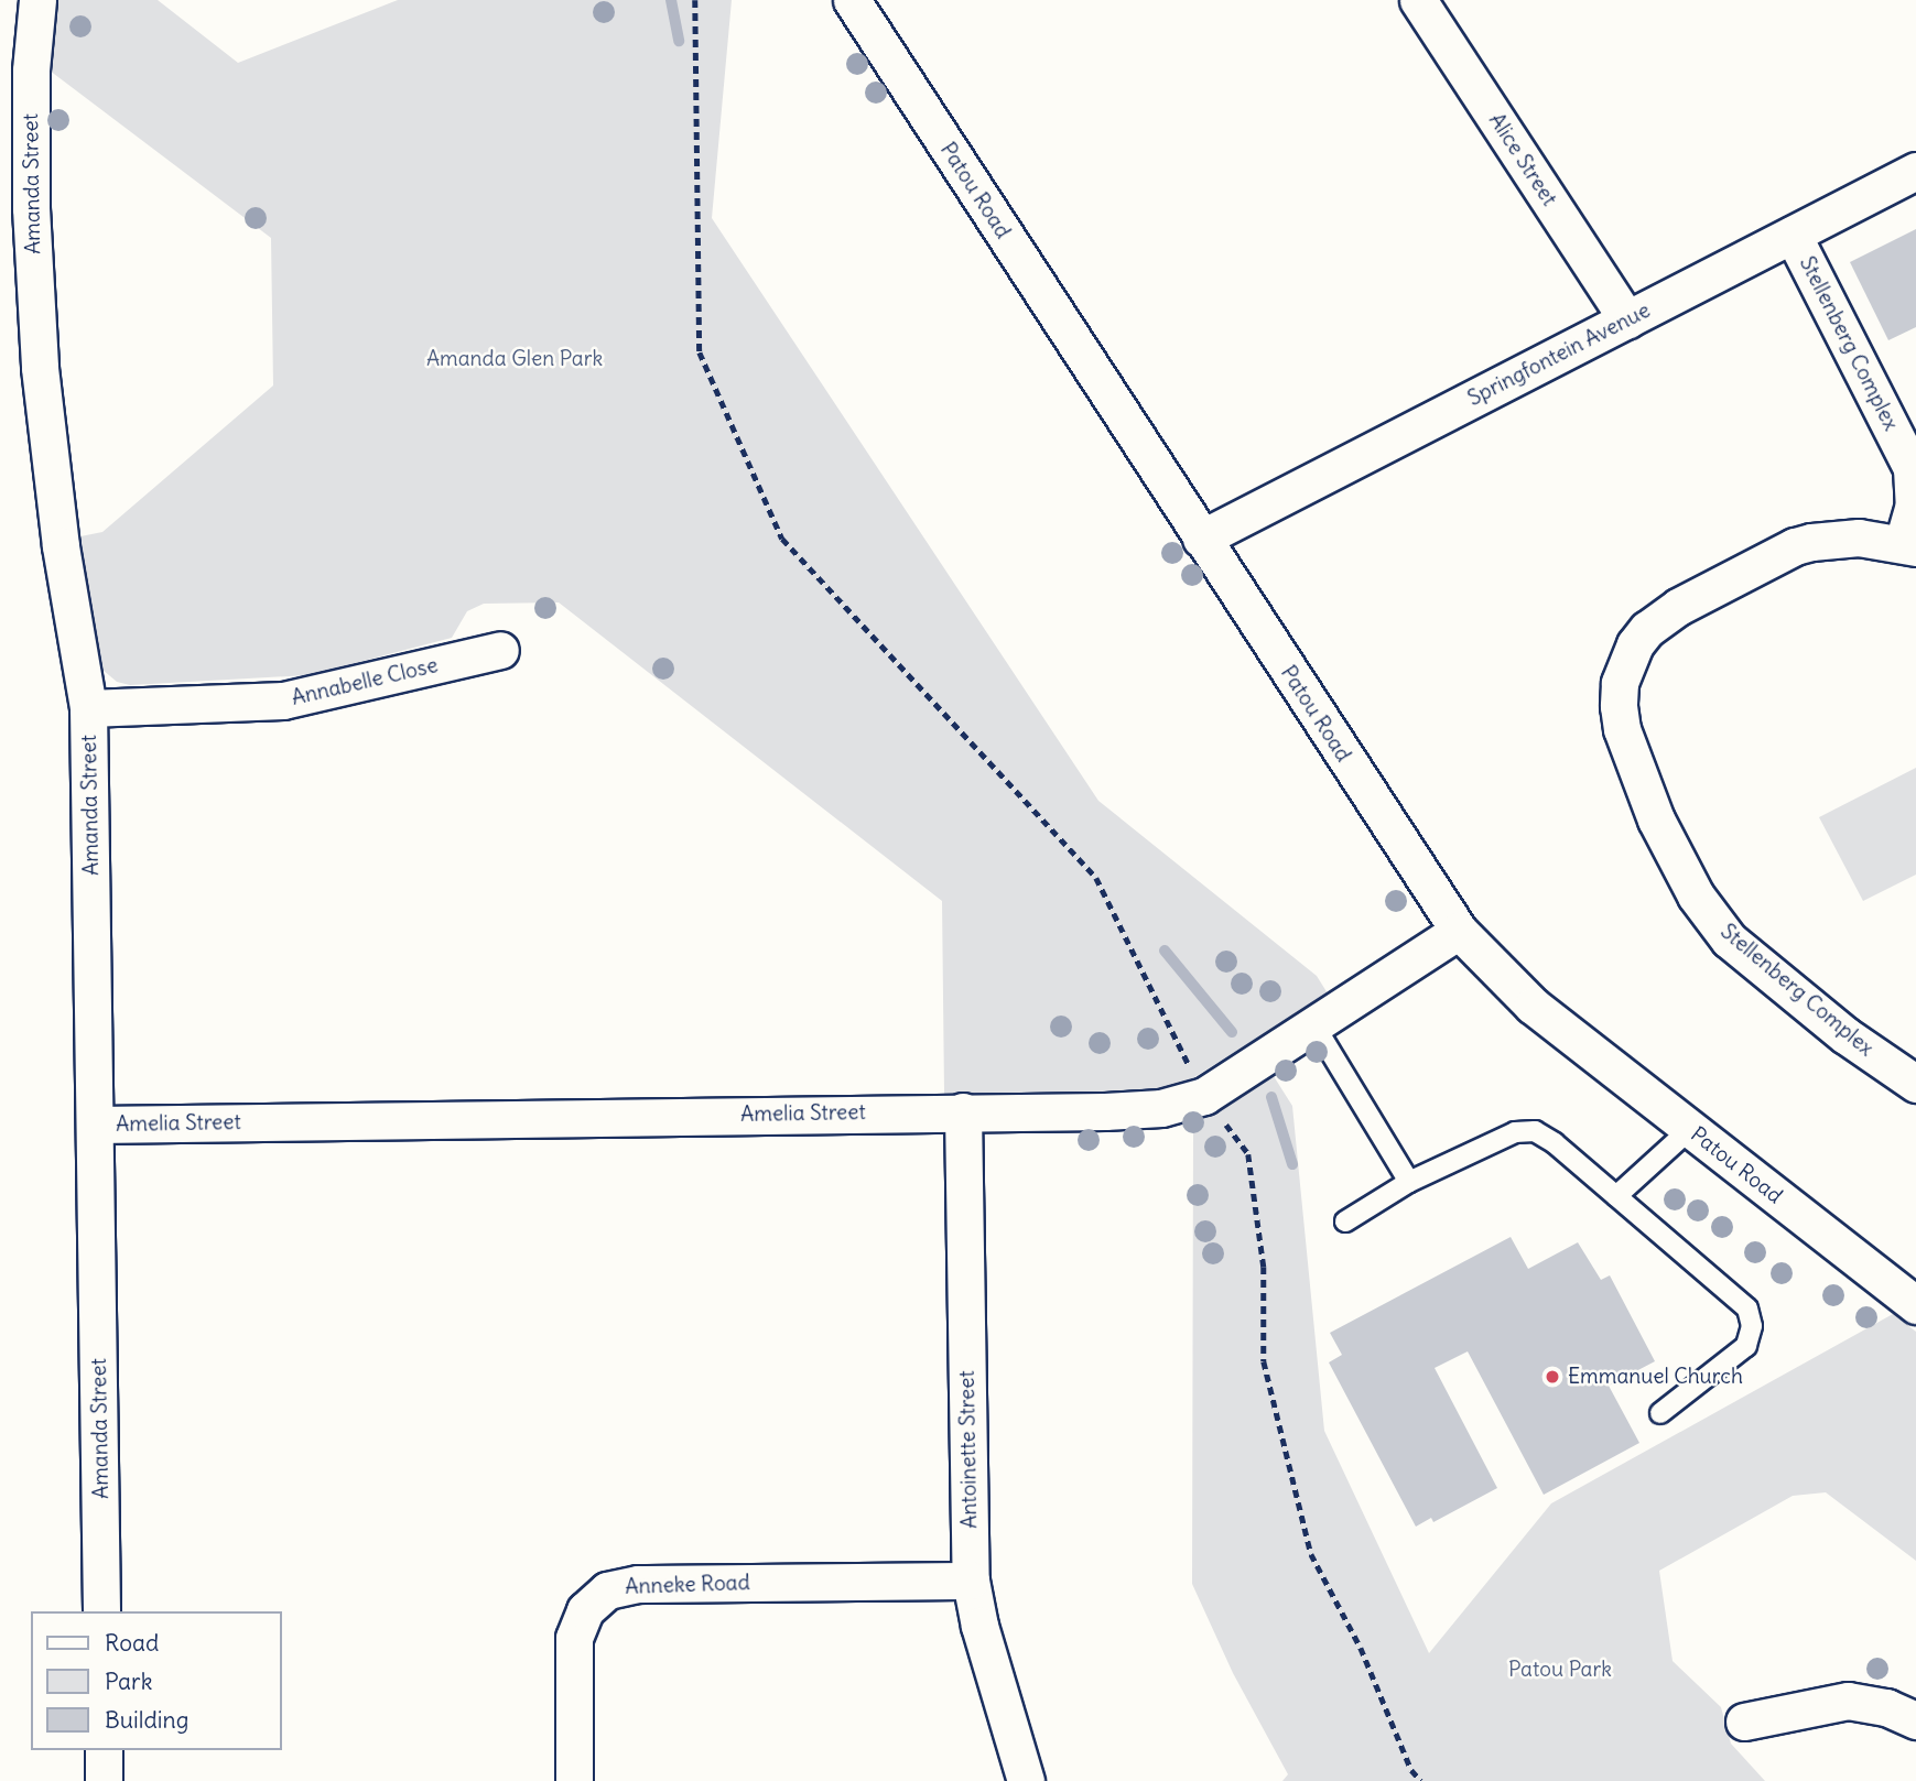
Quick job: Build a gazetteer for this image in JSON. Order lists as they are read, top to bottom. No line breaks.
{"streets":{"street":["Alice Street","Amanda Street","Patou Road","Stellenberg Complex","Springfontein Avenue","Annabelle Close","Amelia Street","Antoinette Street","Anneke Road"]},"crossings":[["Alice Street","Springfontein Avenue"],["Amanda Street","Annabelle Close"],["Amanda Street","Amelia Street"],["Patou Road","Springfontein Avenue"],["Patou Road","Amelia Street"],["Stellenberg Complex","Springfontein Avenue"],["Amelia Street","Antoinette Street"],["Antoinette Street","Anneke Road"]],"parks":["Amanda Glen Park","Patou Park"],"places":["Emmanuel Church"],"legend":["Road","Park","Building"]}
